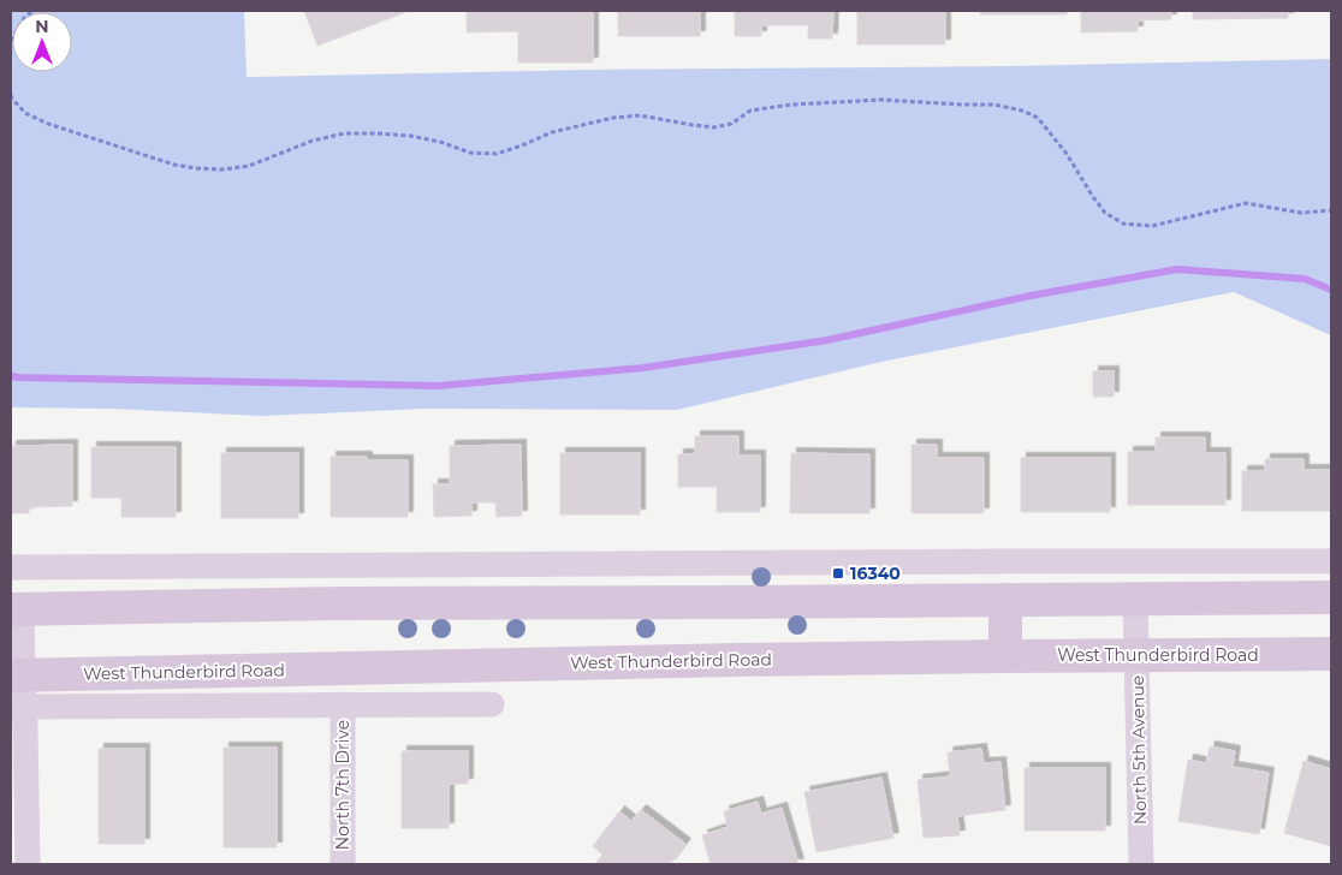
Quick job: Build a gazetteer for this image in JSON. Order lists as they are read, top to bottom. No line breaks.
{"streets":{"main road":["West Thunderbird Road"],"street":["North 5th Avenue","North 7th Drive"]},"crossings":[["West Thunderbird Road","North 5th Avenue"],["West Thunderbird Road","North 7th Drive"]],"places":{"transit":["16340"]},"north":"top"}
